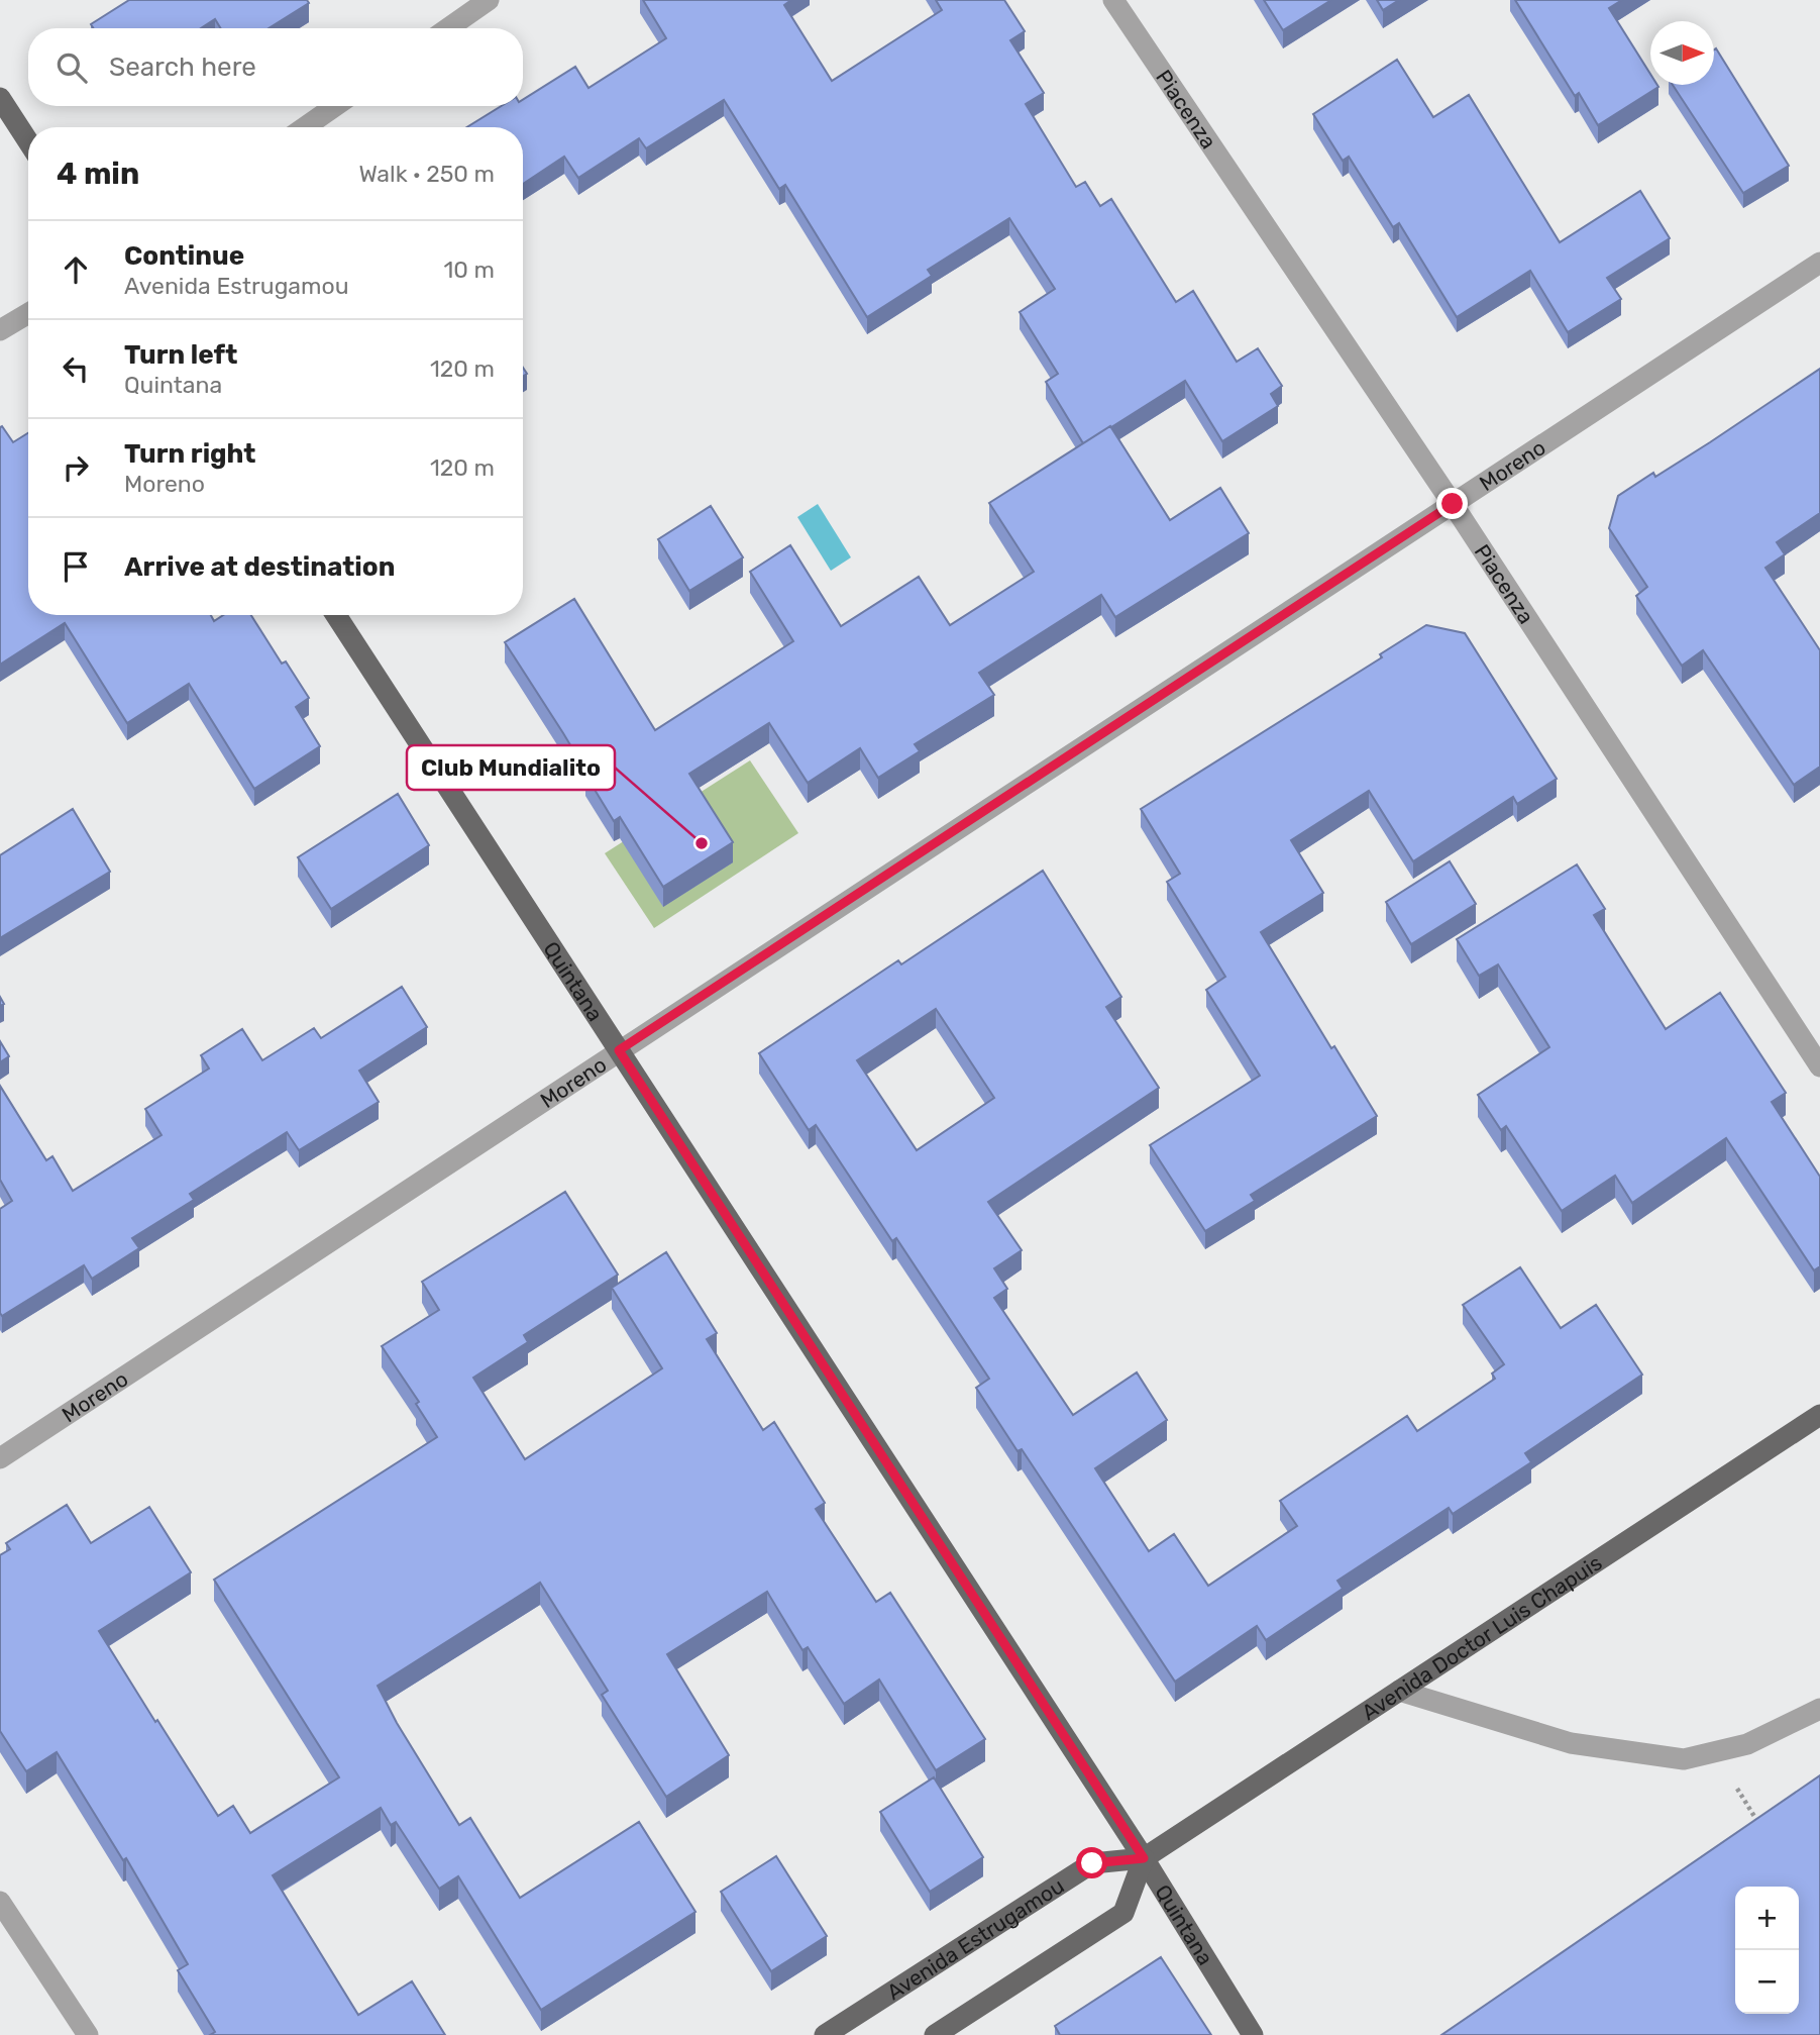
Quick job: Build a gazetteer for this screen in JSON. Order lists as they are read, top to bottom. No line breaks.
{"streets":{"main road":["Quintana","Avenida Doctor Luis Chapuis","Avenida Estrugamou"],"street":["Piacenza","Moreno"]},"crossings":[["Piacenza","Moreno"],["Moreno","Quintana"],["Quintana","Avenida Doctor Luis Chapuis"],["Quintana","Avenida Estrugamou"],["Avenida Doctor Luis Chapuis","Avenida Estrugamou"]],"places":["Club Mundialito"],"north":"right","page":{"search":"Search here","heading":["4 min","Walk · 250 m"],"list":[["Continue","Avenida Estrugamou","10 m"],["Turn left","Quintana","120 m"],["Turn right","Moreno","120 m"],"Arrive at destination"],"map_buttons":["+","−"]}}
